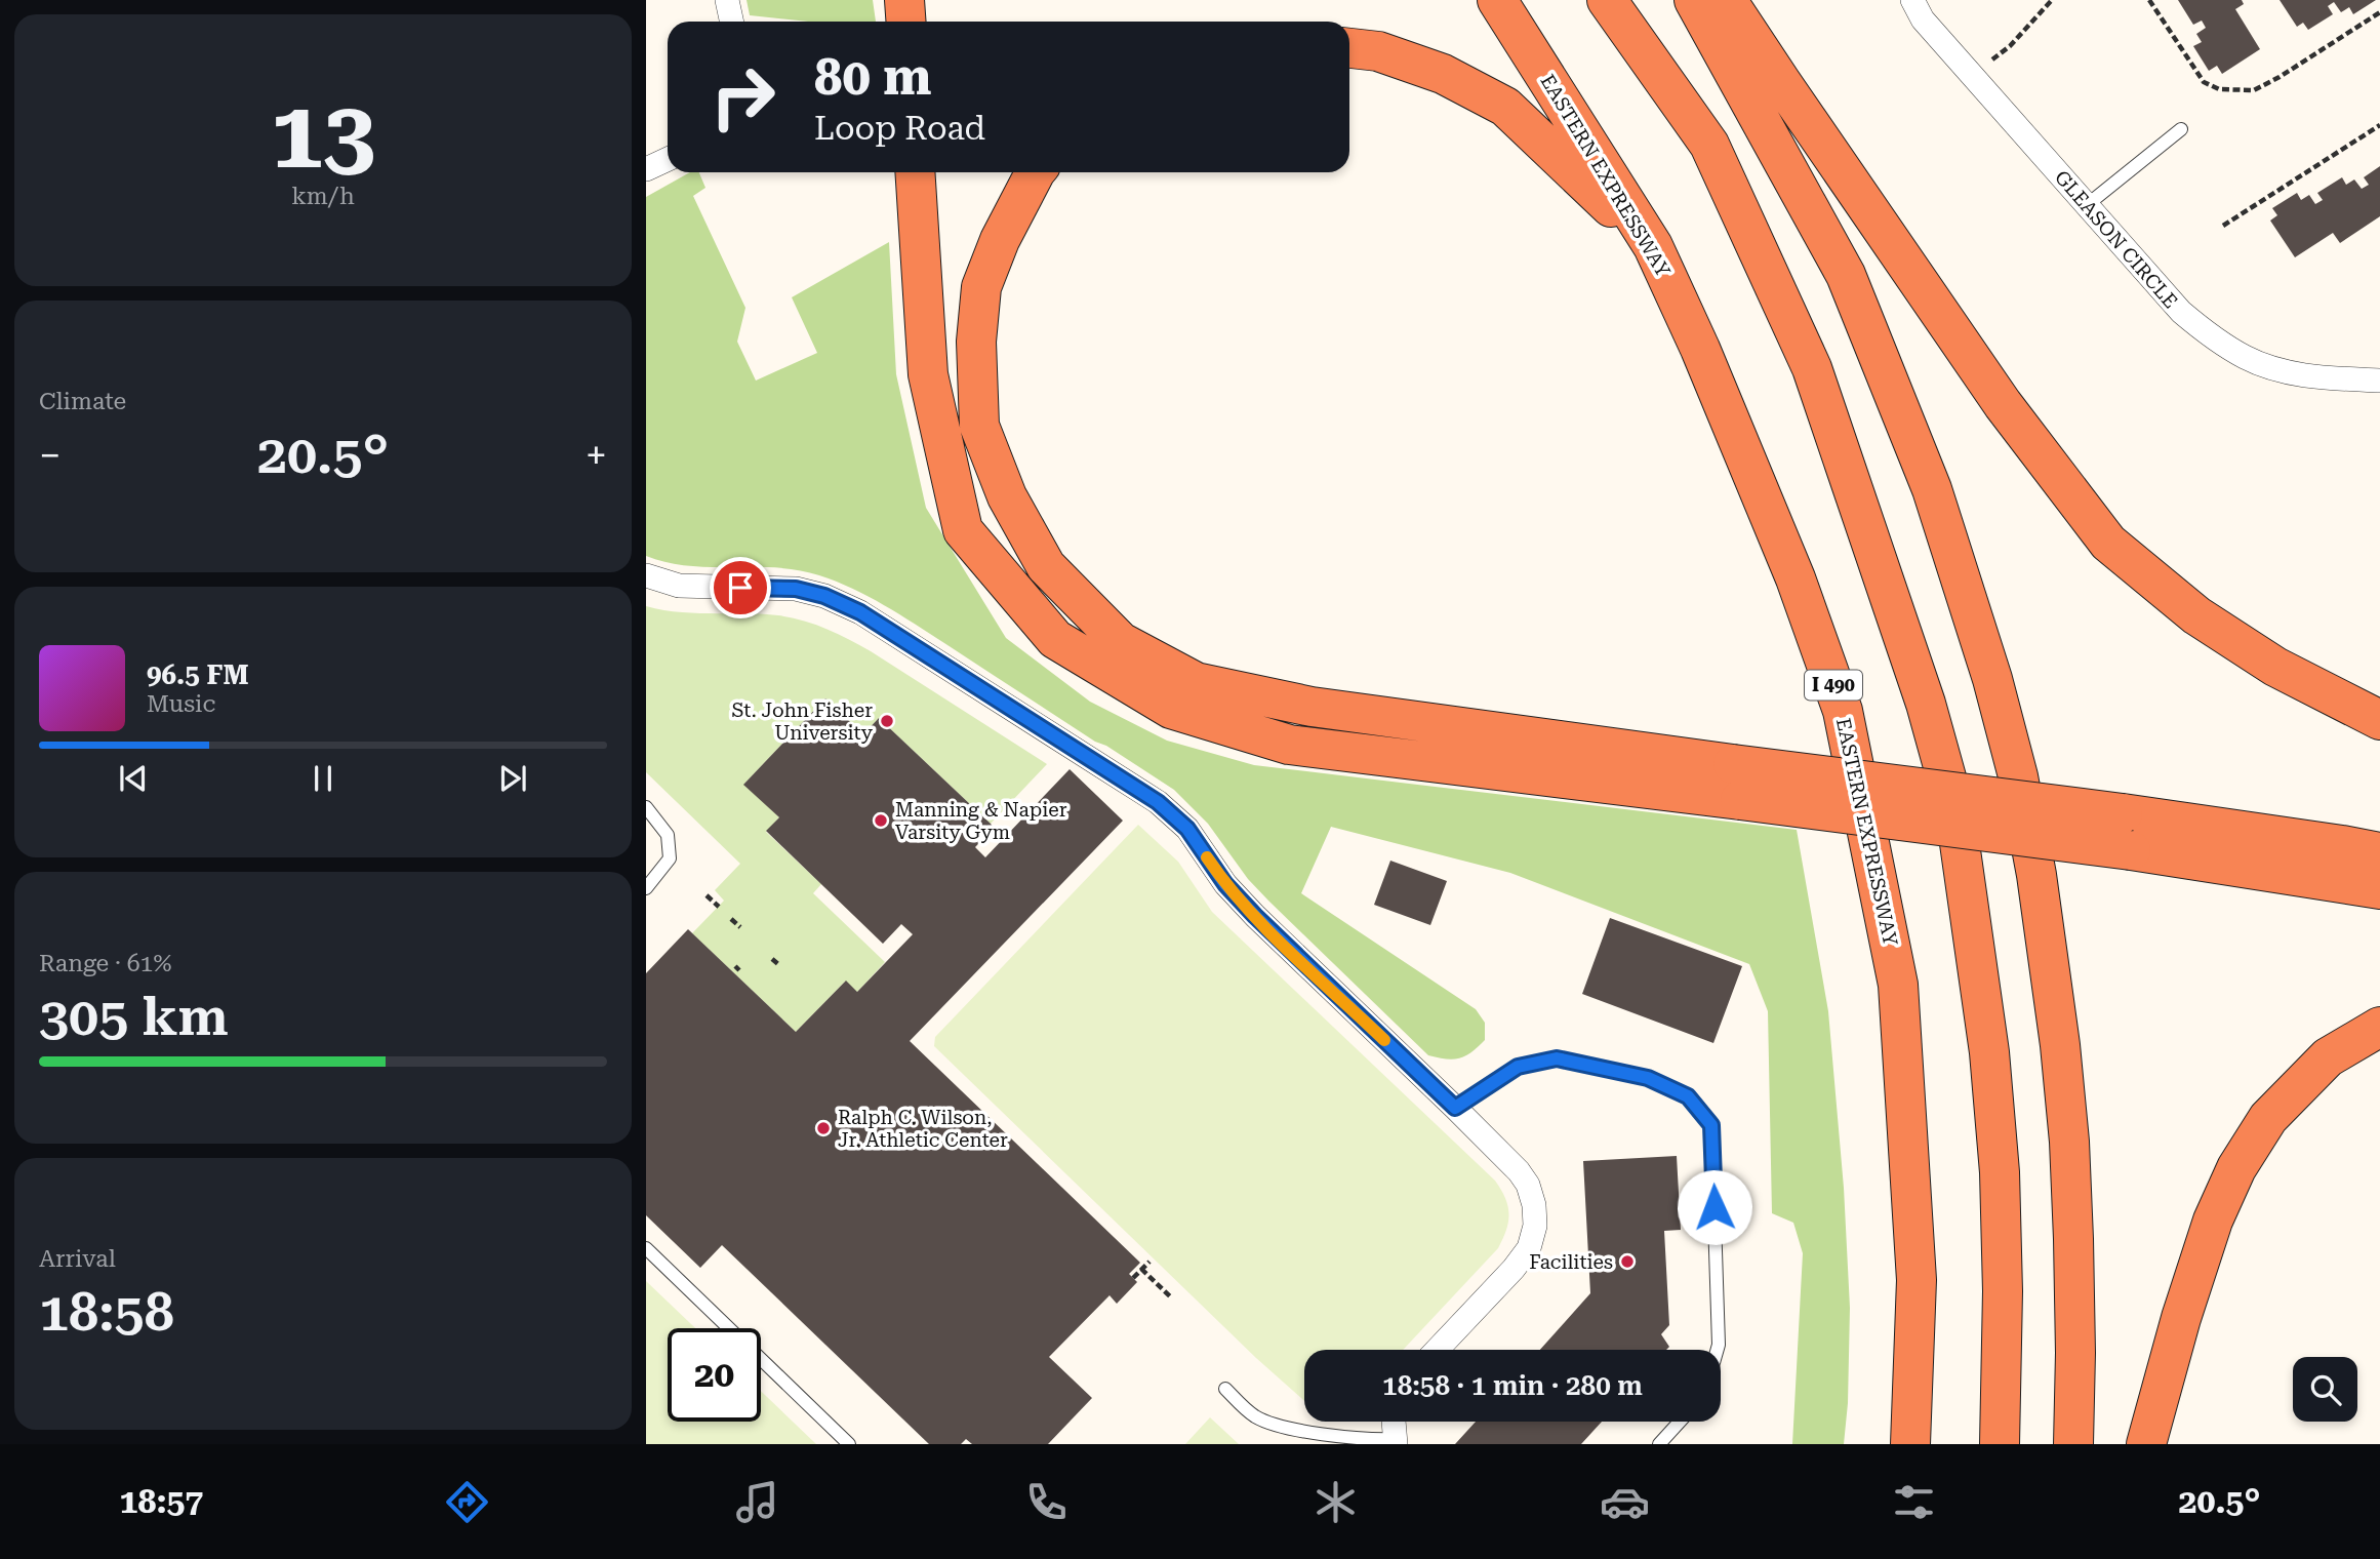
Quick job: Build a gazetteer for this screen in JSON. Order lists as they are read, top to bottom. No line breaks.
{"streets":{"highway":["EASTERN EXPRESSWAY","I 490"],"street":["GLEASON CIRCLE"]},"places":["St. John Fisher University","Manning & Napier Varsity Gym","Ralph C. Wilson, Jr. Athletic Center","Facilities"],"page":{"tile":[["13","km/h"],"Climate",["Range · 61%","305 km"],["Arrival","18:58"]],"turn":["80 m","Loop Road"],"heat":["−","20.5°","+"],"song":["96.5 FM","Music"],"limit":"20","trip":"18:58 · 1 min · 280 m","tabs":["18:57","20.5°"]}}
